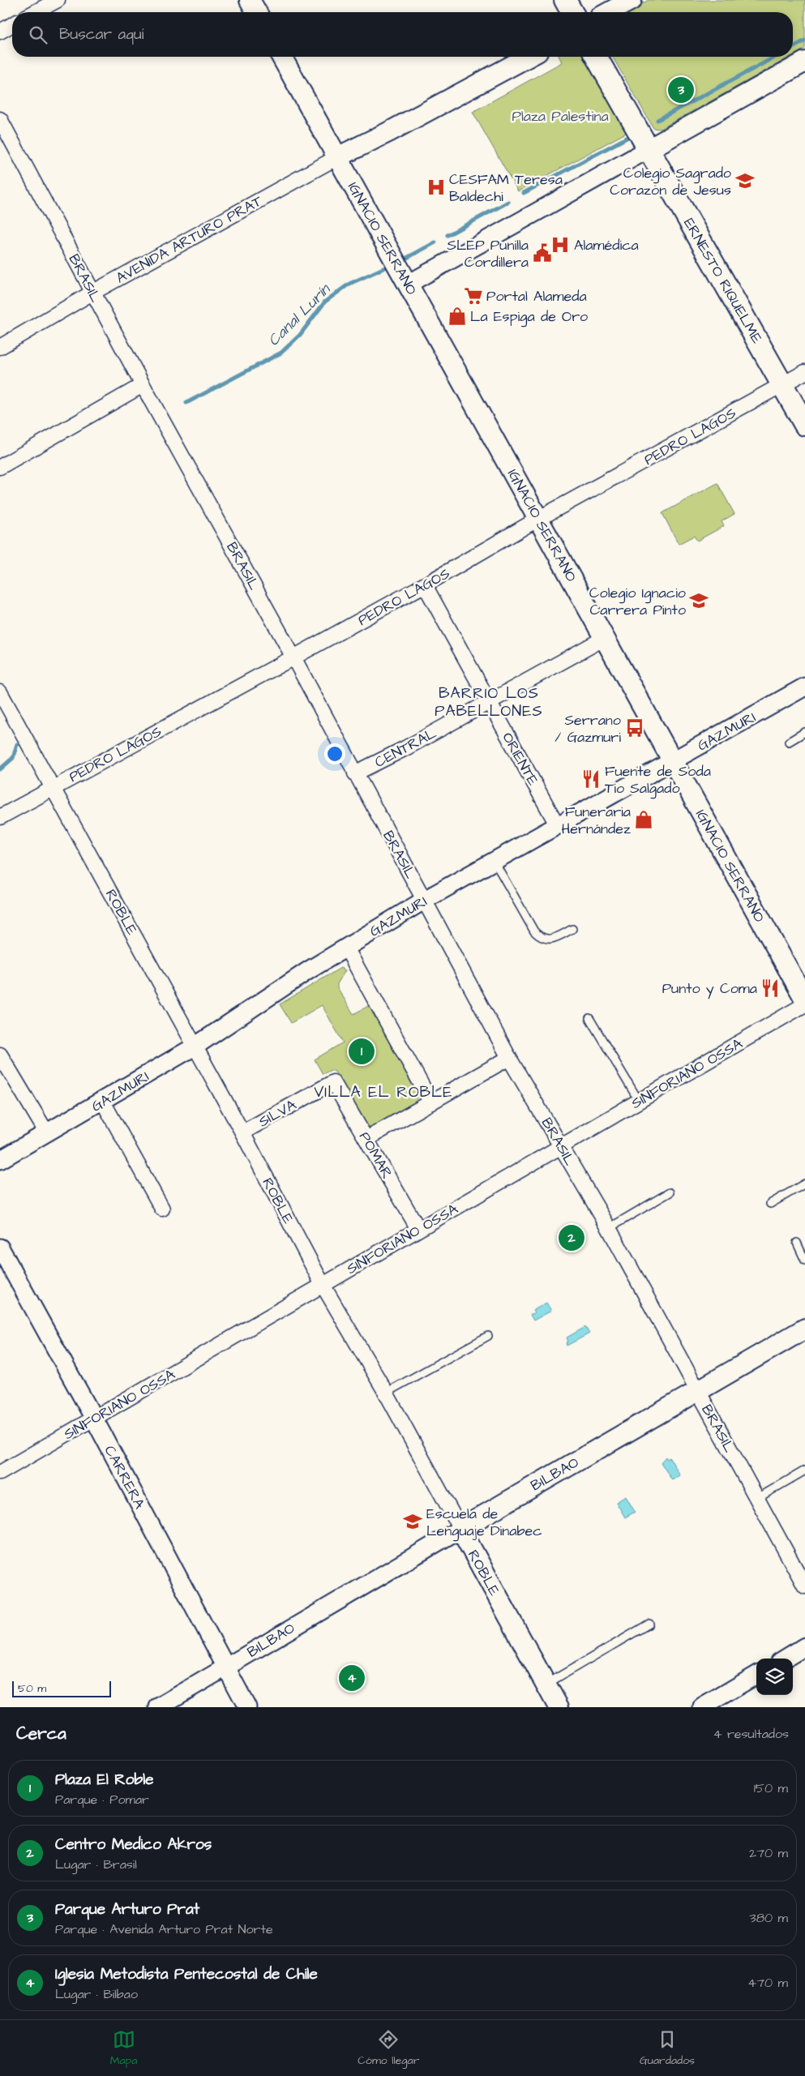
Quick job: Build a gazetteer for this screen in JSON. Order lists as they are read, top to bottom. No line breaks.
{"streets":{"main road":["IGNACIO SERRANO","ERNESTO RIQUELME","ROBLE","BILBAO"],"street":["AVENIDA ARTURO PRAT","BRASIL","PEDRO LAGOS","GAZMURI","CENTRAL","ORIENTE","SINFORIANO OSSA","SILVA","POMAR","CARRERA"]},"crossings":[["IGNACIO SERRANO","AVENIDA ARTURO PRAT"],["IGNACIO SERRANO","PEDRO LAGOS"],["IGNACIO SERRANO","GAZMURI"],["IGNACIO SERRANO","CENTRAL"],["AVENIDA ARTURO PRAT","BRASIL"],["BRASIL","PEDRO LAGOS"],["BRASIL","GAZMURI"],["BRASIL","CENTRAL"],["BRASIL","SINFORIANO OSSA"],["BRASIL","BILBAO"],["ERNESTO RIQUELME","PEDRO LAGOS"],["PEDRO LAGOS","ORIENTE"],["PEDRO LAGOS","ROBLE"],["GAZMURI","ORIENTE"],["GAZMURI","ROBLE"],["CENTRAL","ORIENTE"],["ROBLE","SINFORIANO OSSA"],["ROBLE","SILVA"],["ROBLE","BILBAO"],["SINFORIANO OSSA","POMAR"],["SINFORIANO OSSA","CARRERA"],["SILVA","POMAR"],["BILBAO","CARRERA"]],"districts":["BARRIO LOS PABELLONES","VILLA EL ROBLE"],"water":["Canal Lurín"],"parks":["Plaza Palestina"],"places":{"school or university":["Colegio Sagrado Corazon de Jesus","Colegio Ignacio Carrera Pinto","Escuela de Lenguaje Dinabec"],"hospital":["CESFAM Teresa Baldechi","Alamédica"],"public building":["SLEP Punilla Cordillera"],"supermarket":["Portal Alameda"],"shop":["La Espiga de Oro","Funeraria Hernández"],"bus stop":["Serrano / Gazmuri"],"restaurant":["Fuente de Soda Tio Salgado","Punto y Coma"]},"scale_bar":"50 m","page":{"search":"Buscar aquí","pins":["3","1","2","4"],"scale":"50 m","heading":["Cerca","4 resultados"],"list":[{"mark":"1","name":"Plaza El Roble","note":"Parque · Pomar","value":"150 m"},{"mark":"2","name":"Centro Medico Akros","note":"Lugar · Brasil","value":"270 m"},{"mark":"3","name":"Parque Arturo Prat","note":"Parque · Avenida Arturo Prat Norte","value":"380 m"},{"mark":"4","name":"Iglesia Metodista Pentecostal de Chile","note":"Lugar · Bilbao","value":"470 m"}],"nav":["Mapa","Cómo llegar","Guardados"]}}
